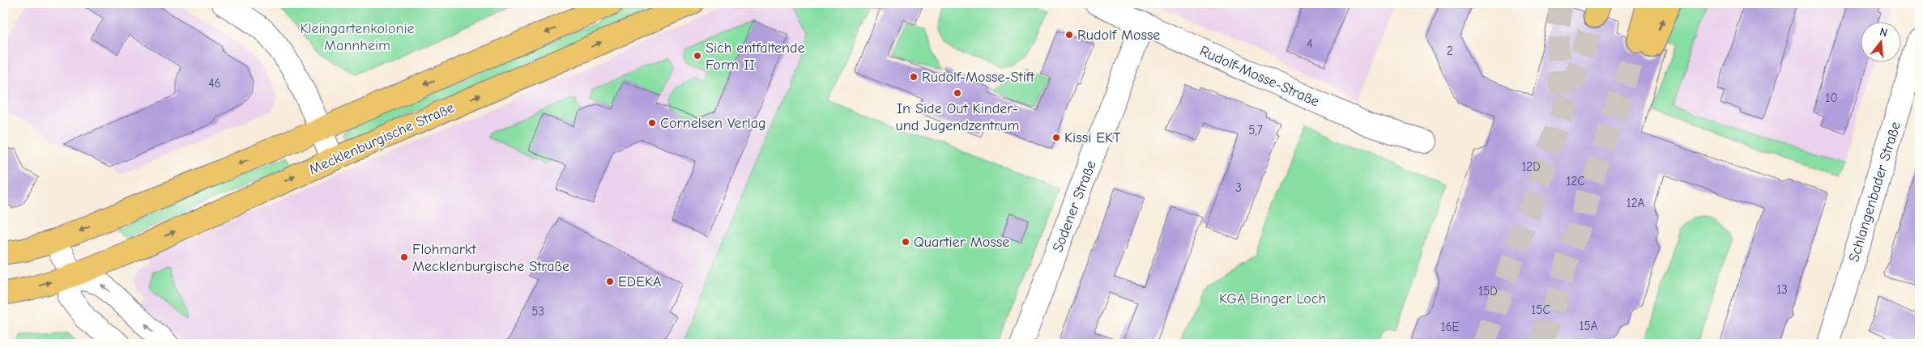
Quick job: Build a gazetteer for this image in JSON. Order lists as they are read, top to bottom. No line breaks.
{"streets":{"main road":["Mecklenburgische Straße"],"street":["Rudolf-Mosse-Straße","Schlangenbader Straße","Sodener Straße"]},"crossings":[["Rudolf-Mosse-Straße","Sodener Straße"]],"parks":["Kleingartenkolonie Mannheim","KGA Binger Loch"],"places":["Rudolf Mosse","Sich entfaltende Form II","Rudolf-Mosse-Stift","In Side Out Kinder- und Jugendzentrum","Cornelsen Verlag","Kissi EKT","Quartier Mosse","Flohmarkt Mecklenburgische Straße","EDEKA"],"house_numbers":["4","2","46","10","5,7","12D","12C","3","12A","13","15D","15C","53","15A","16E"],"north":"top"}
